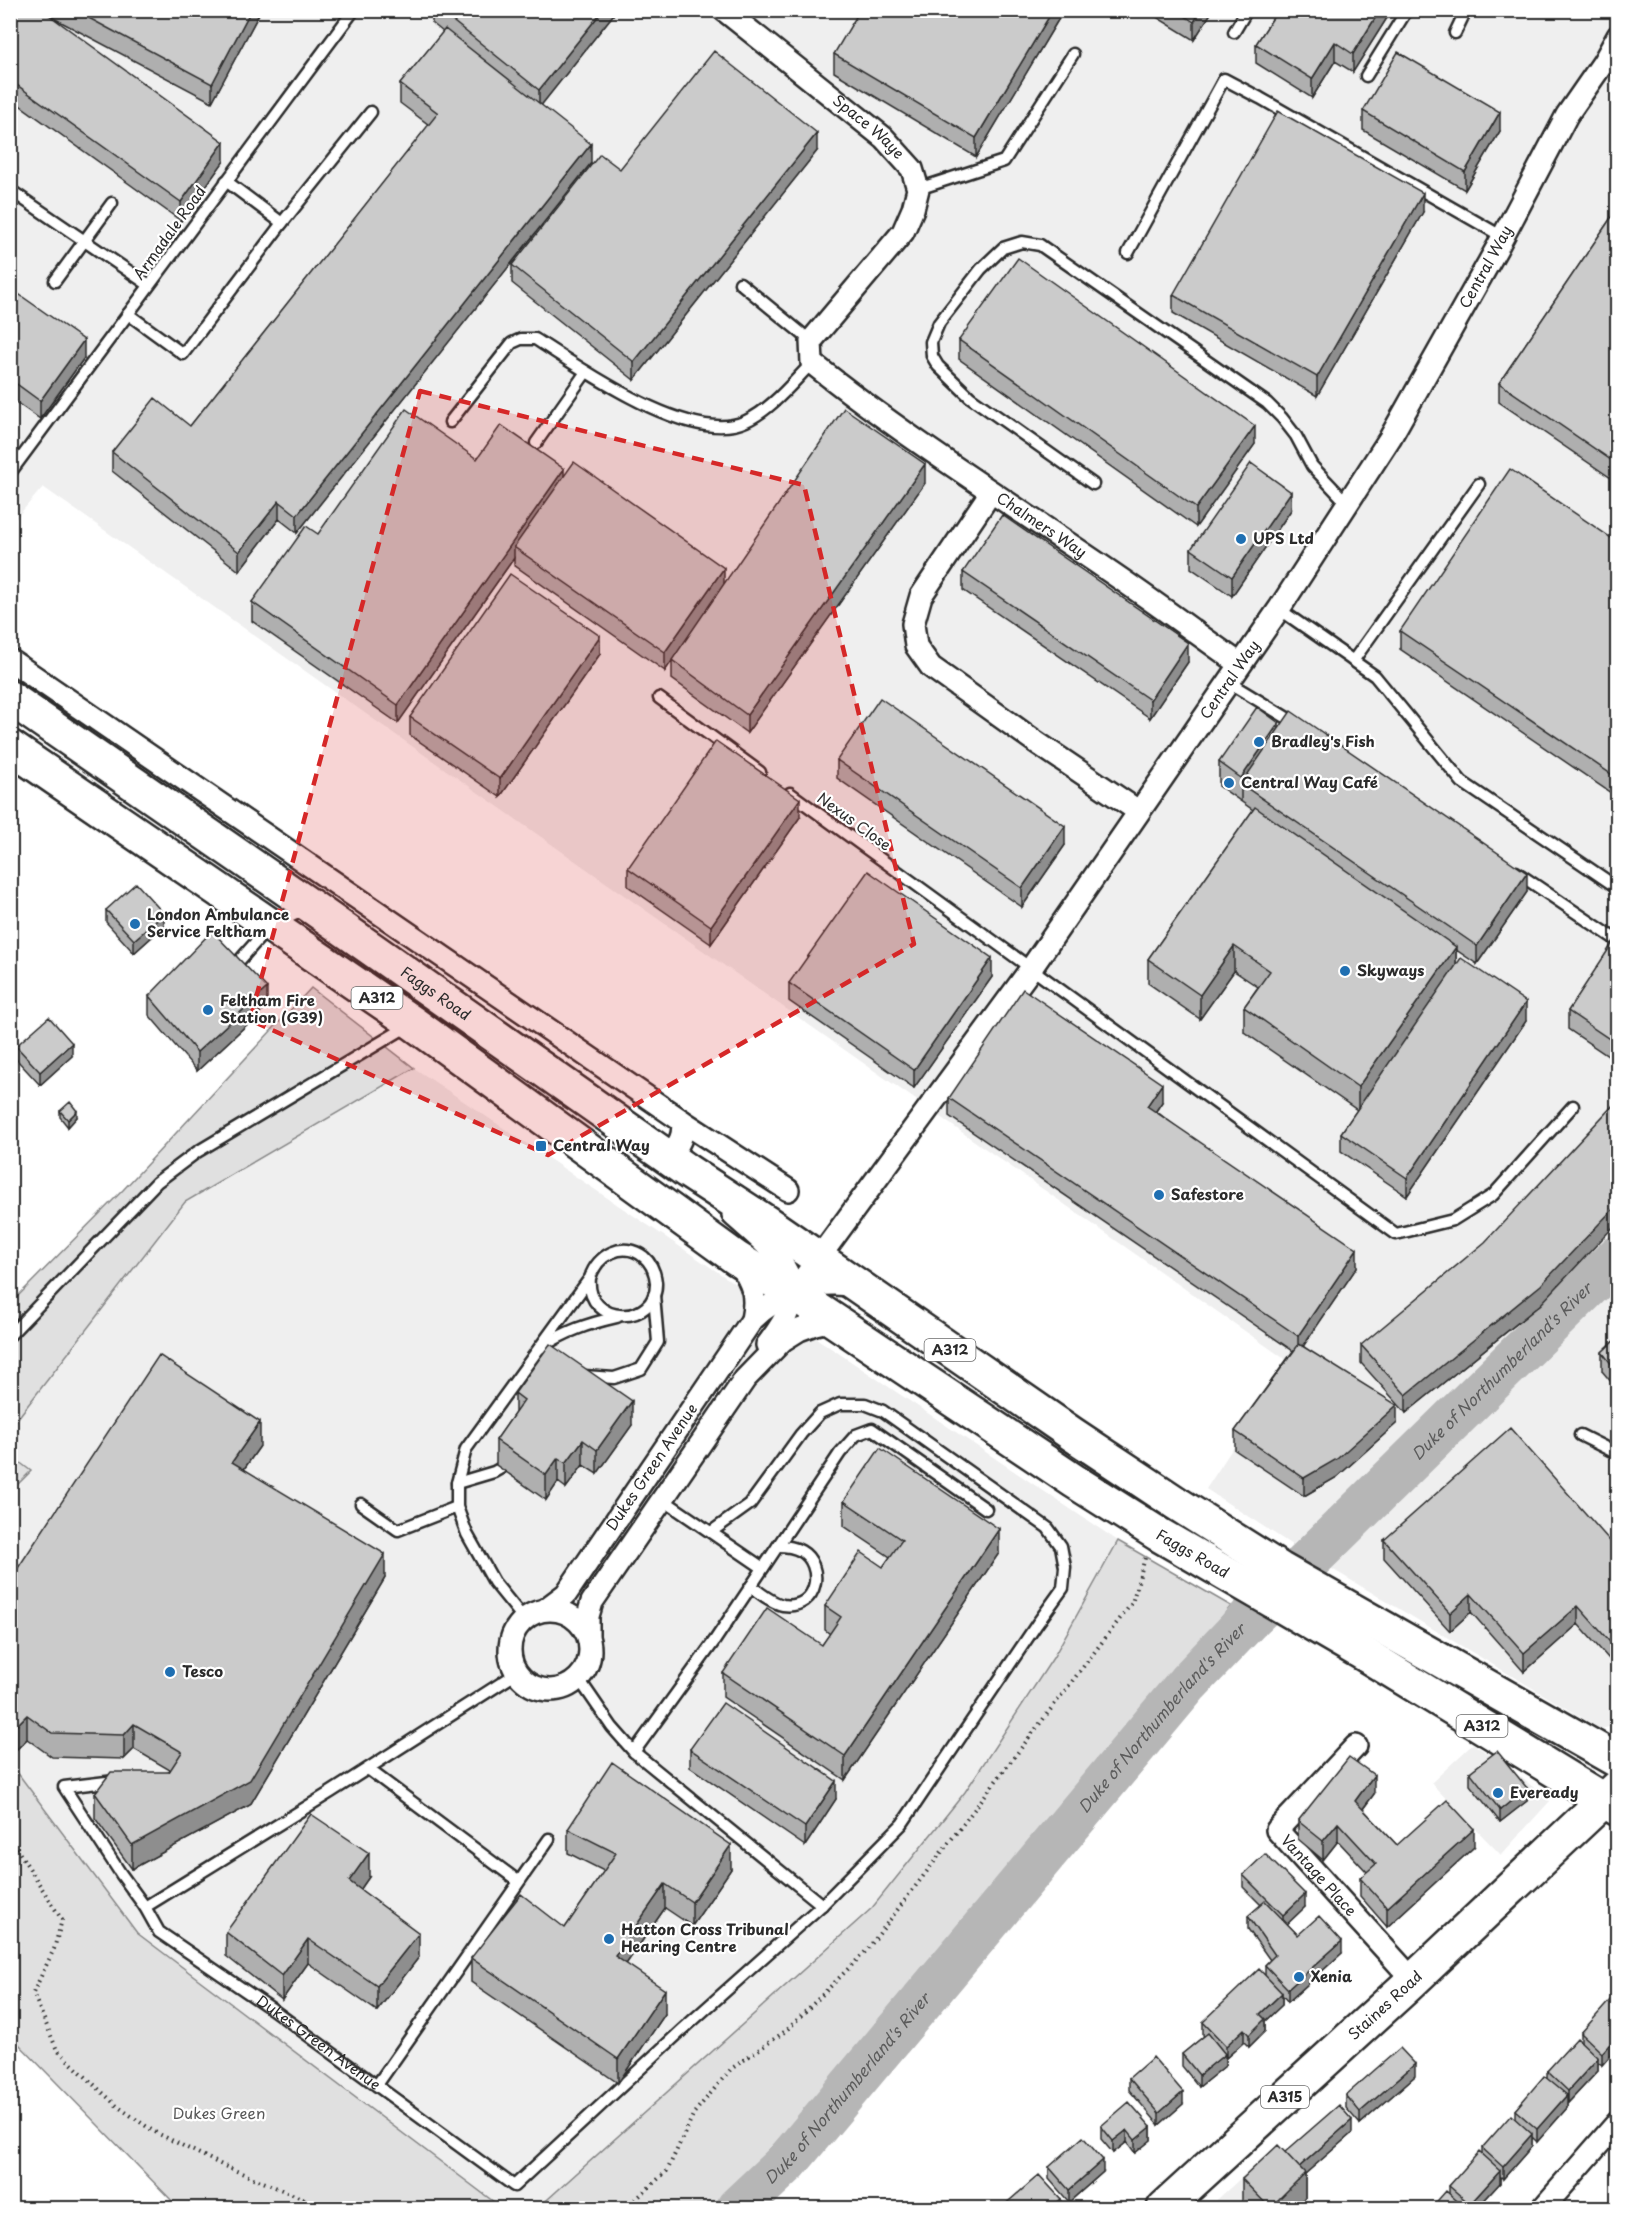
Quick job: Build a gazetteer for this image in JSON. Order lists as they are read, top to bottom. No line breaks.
{"streets":{"main road":["Faggs Road","A312","Staines Road","A315"],"street":["Space Waye","Central Way","Chalmers Way","Dukes Green Avenue","Vantage Place"],"lane":["Armadale Road","Nexus Close"]},"crossings":[["Central Way","Chalmers Way"],["Central Way","Nexus Close"],["Central Way","Faggs Road"],["Central Way","Dukes Green Avenue"],["Faggs Road","Dukes Green Avenue"],["Faggs Road","Staines Road"],["Vantage Place","Staines Road"]],"water":["Duke of Northumberland's River"],"parks":["Dukes Green"],"places":{"other":["UPS Ltd","Bradley's Fish","Central Way Café","London Ambulance Service Feltham","Skyways","Feltham Fire Station (G39)","Safestore","Tesco","Eveready","Hatton Cross Tribunal Hearing Centre","Xenia"],"transit":["Central Way"]}}
